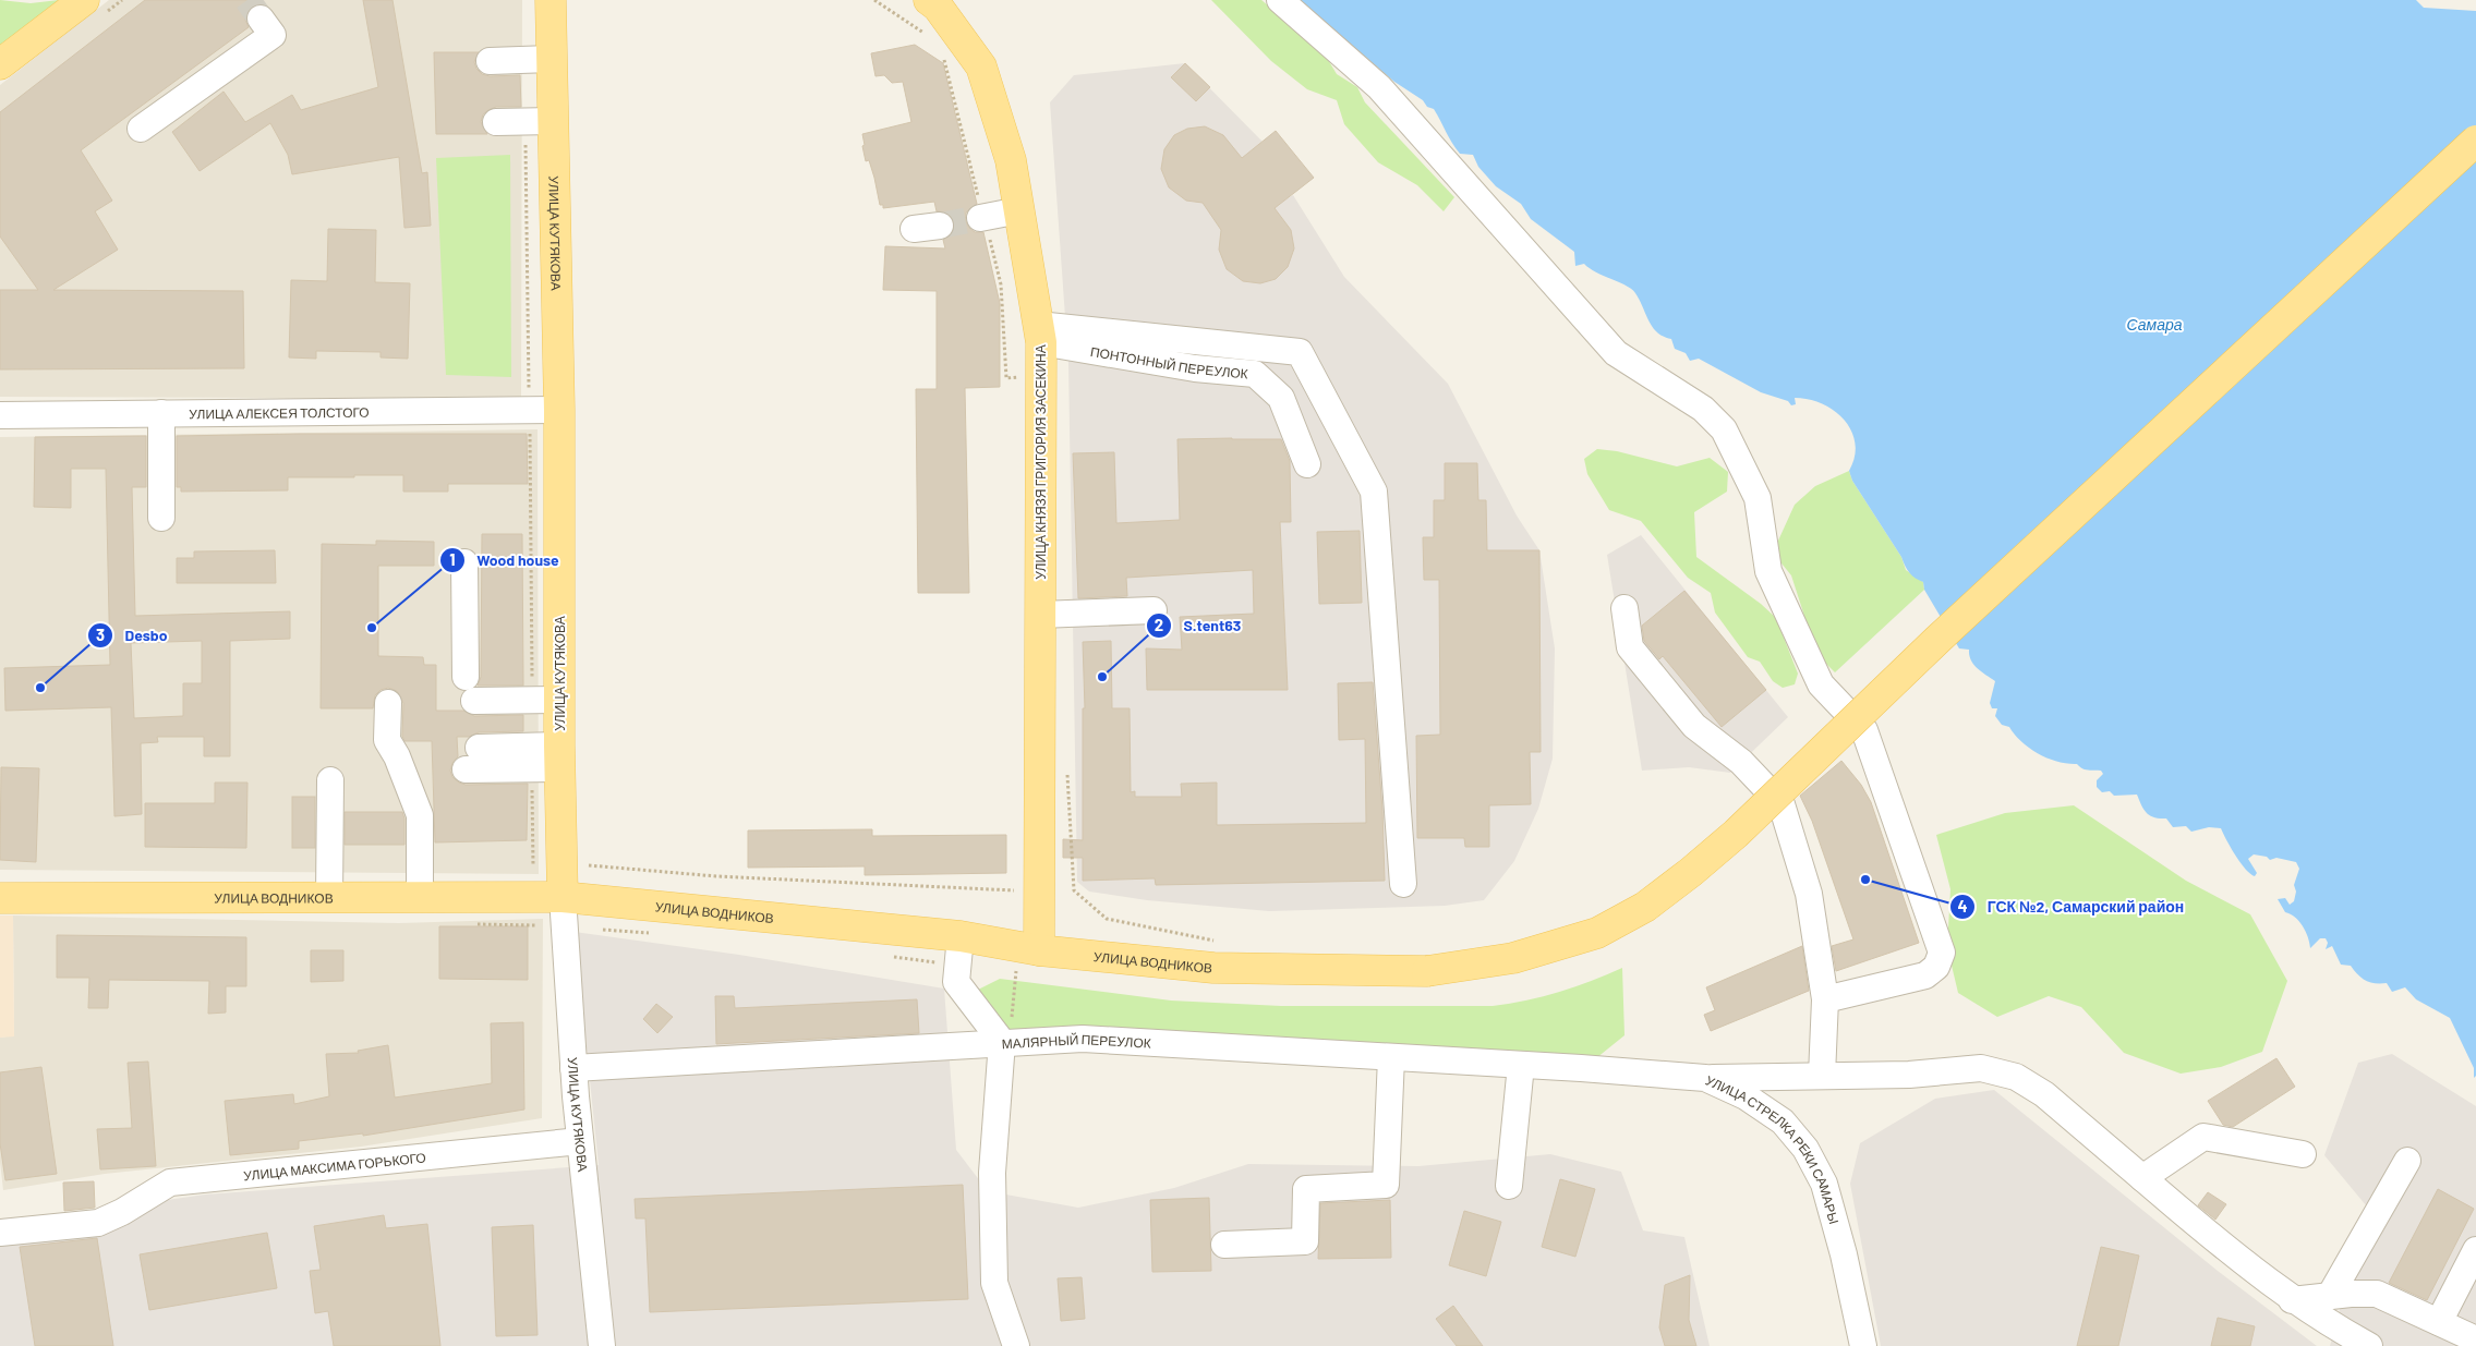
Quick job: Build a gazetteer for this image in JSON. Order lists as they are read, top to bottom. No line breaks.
{"streets":{"main road":["УЛИЦА КУТЯКОВА","УЛИЦА КНЯЗЯ ГРИГОРИЯ ЗАСЕКИНА","УЛИЦА ВОДНИКОВ"],"street":["ПОНТОННЫЙ ПЕРЕУЛОК","УЛИЦА АЛЕКСЕЯ ТОЛСТОГО","МАЛЯРНЫЙ ПЕРЕУЛОК","УЛИЦА СТРЕЛКА РЕКИ САМАРЫ","УЛИЦА МАКСИМА ГОРЬКОГО"]},"crossings":[["УЛИЦА КУТЯКОВА","УЛИЦА АЛЕКСЕЯ ТОЛСТОГО"],["УЛИЦА КУТЯКОВА","УЛИЦА ВОДНИКОВ"],["УЛИЦА КУТЯКОВА","МАЛЯРНЫЙ ПЕРЕУЛОК"],["УЛИЦА КУТЯКОВА","УЛИЦА МАКСИМА ГОРЬКОГО"],["ПОНТОННЫЙ ПЕРЕУЛОК","УЛИЦА КНЯЗЯ ГРИГОРИЯ ЗАСЕКИНА"],["УЛИЦА КНЯЗЯ ГРИГОРИЯ ЗАСЕКИНА","УЛИЦА ВОДНИКОВ"],["МАЛЯРНЫЙ ПЕРЕУЛОК","УЛИЦА СТРЕЛКА РЕКИ САМАРЫ"]],"water":["Самара"],"places":["Wood house","S.tent63","Desbo","ГСК №2, Самарский район"]}
